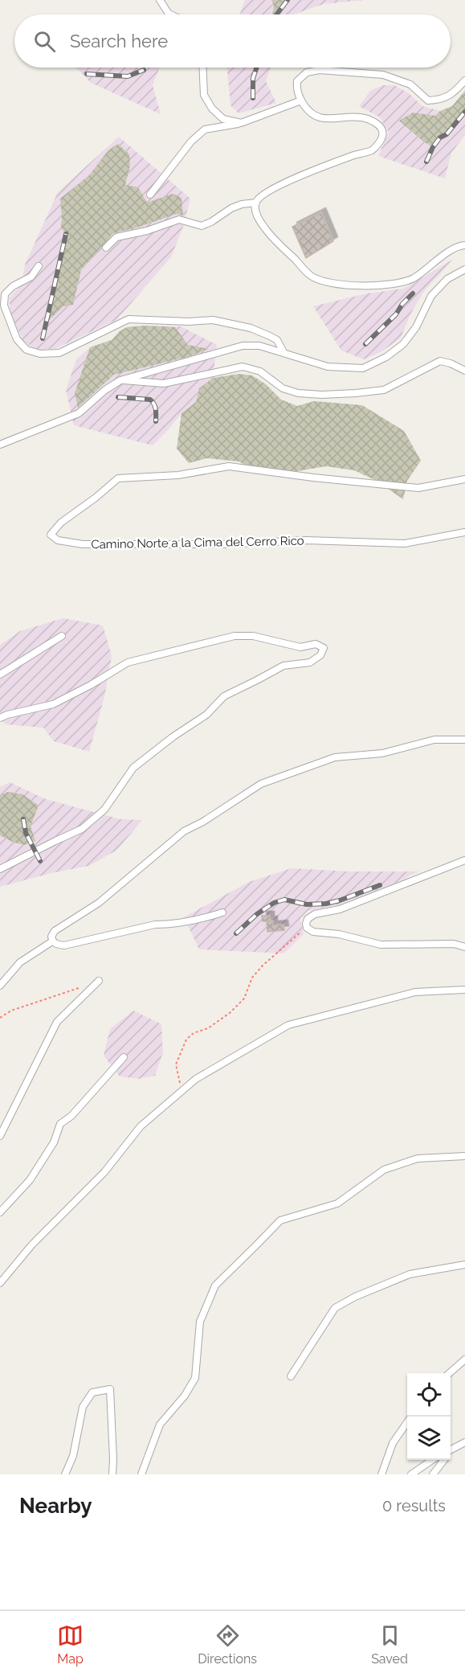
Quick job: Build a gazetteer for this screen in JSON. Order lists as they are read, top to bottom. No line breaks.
{"streets":{"lane":["Camino Norte a la Cima del Cerro Rico"]},"page":{"search":"Search here","heading":["Nearby","0 results"],"nav":["Map","Directions","Saved"]}}
